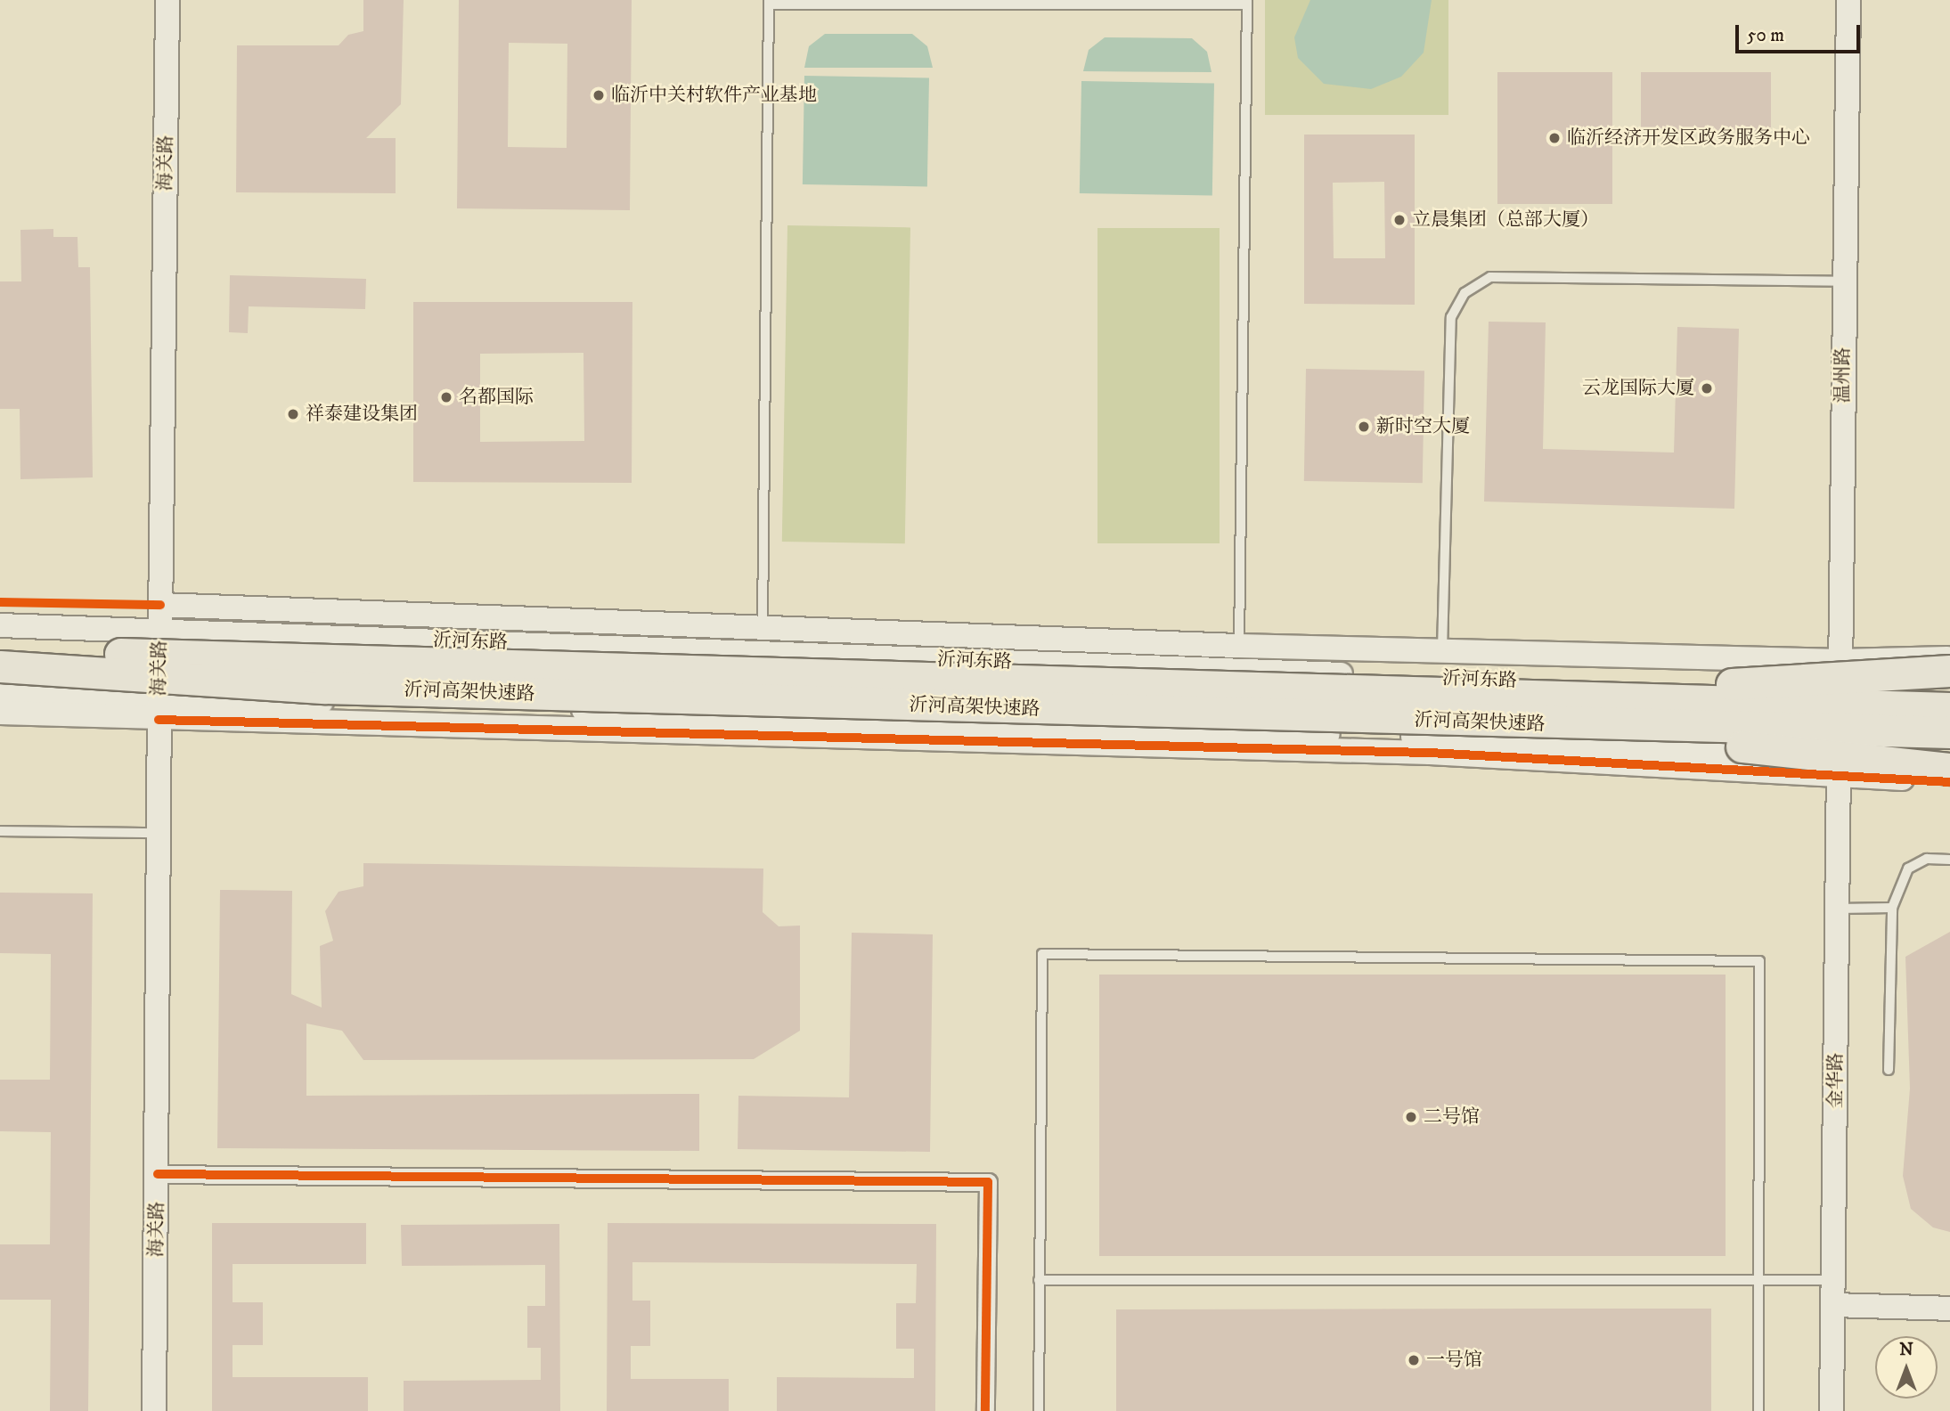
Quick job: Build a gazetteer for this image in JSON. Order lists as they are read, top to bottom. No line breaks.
{"streets":{"highway":["沂河高架快速路"],"main road":["海关路","温州路","沂河东路","金华路"]},"crossings":[["海关路","沂河东路"],["温州路","沂河东路"],["温州路","金华路"]],"places":["临沂中关村软件产业基地","临沂经济开发区政务服务中心","立晨集团（总部大厦）","云龙国际大厦","名都国际","祥泰建设集团","新时空大厦","二号馆","一号馆"],"scale_bar":"50 m","north":"top"}
